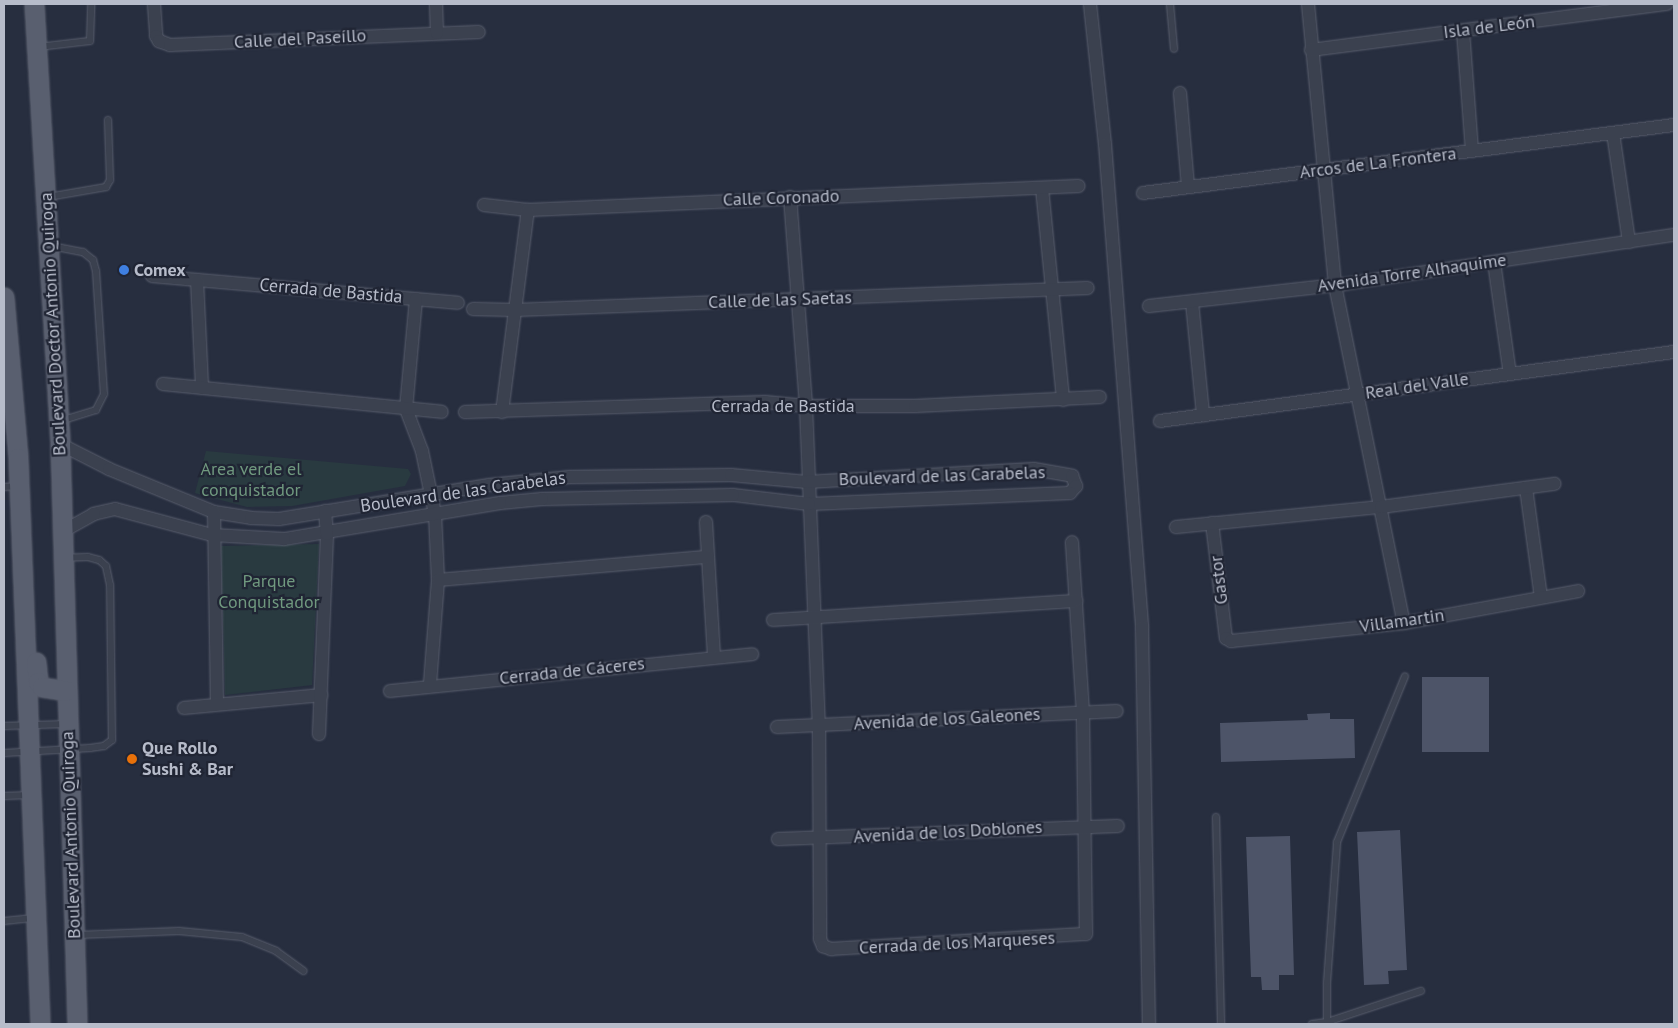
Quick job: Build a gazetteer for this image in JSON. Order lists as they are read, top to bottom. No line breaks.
{"streets":{"main road":["Boulevard Doctor Antonio Quiroga","Boulevard Antonio Quiroga"],"street":["Isla de León","Calle del Paseíllo","Arcos de La Frontera","Calle Coronado","Avenida Torre Alhaquime","Cerrada de Bastida","Calle de las Saetas","Real del Valle","Boulevard de las Carabelas","Gastor","Villamartin","Cerrada de Cáceres","Avenida de los Galeones","Avenida de los Doblones","Cerrada de los Marqueses"]},"crossings":[["Calle Coronado","Cerrada de los Marqueses"],["Cerrada de Bastida","Boulevard de las Carabelas"],["Cerrada de Bastida","Cerrada de los Marqueses"],["Calle de las Saetas","Cerrada de los Marqueses"],["Boulevard Doctor Antonio Quiroga","Boulevard de las Carabelas"],["Boulevard Doctor Antonio Quiroga","Boulevard Antonio Quiroga"],["Boulevard de las Carabelas","Cerrada de los Marqueses"],["Gastor","Villamartin"],["Avenida de los Galeones","Cerrada de los Marqueses"],["Avenida de los Doblones","Cerrada de los Marqueses"]],"parks":["Area verde el conquistador","Parque Conquistador"],"places":["Comex","Que Rollo Sushi & Bar"]}
